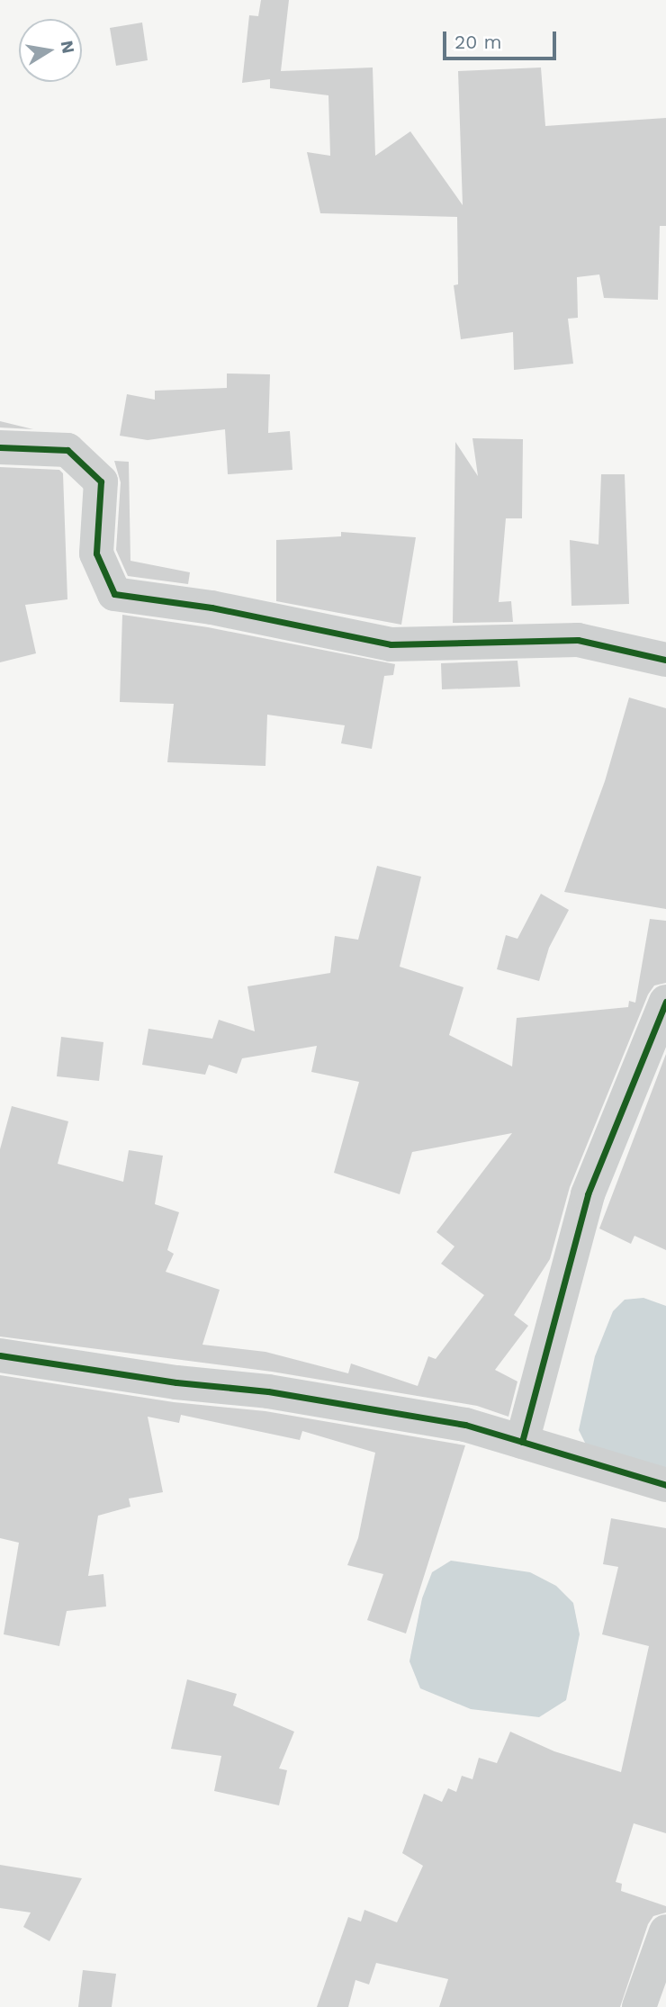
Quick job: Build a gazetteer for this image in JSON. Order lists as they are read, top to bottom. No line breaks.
{"scale_bar":"20 m","north":"right"}
